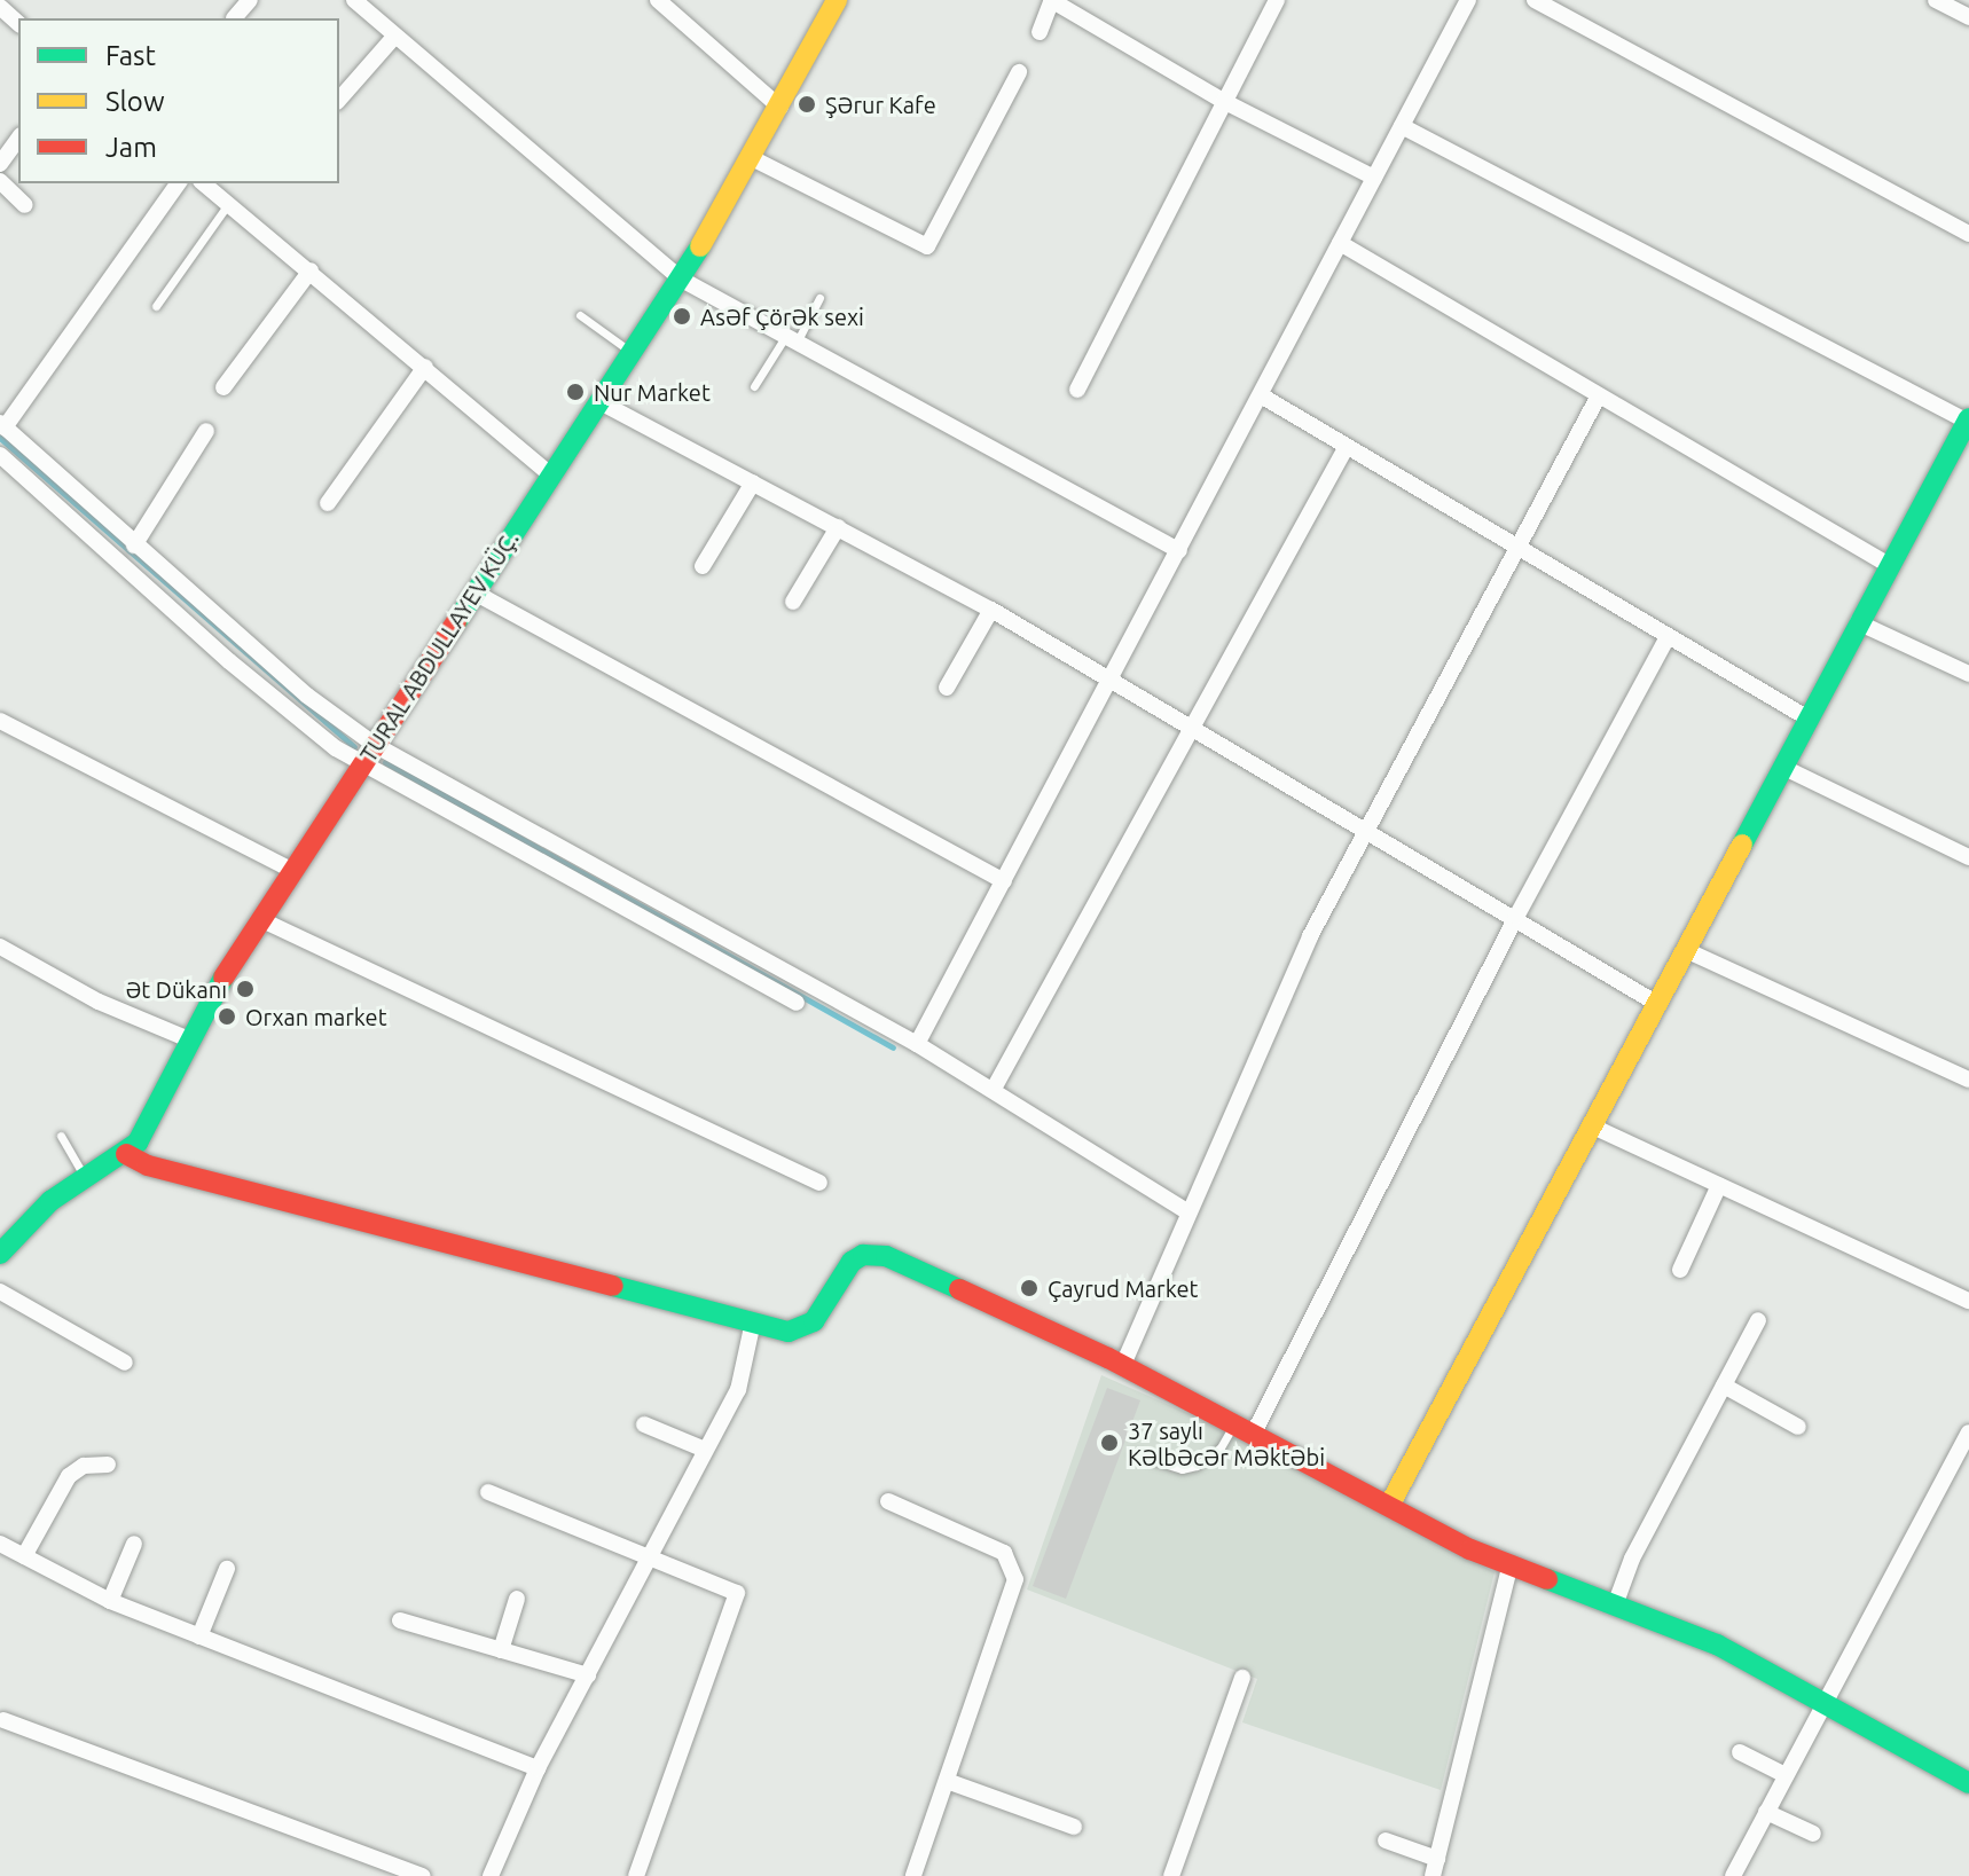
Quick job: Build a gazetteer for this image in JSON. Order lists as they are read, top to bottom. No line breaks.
{"streets":{"street":["TURAL ABDULLAYEV KÜÇ."]},"places":["Şərur Kafe","Asəf Çörək sexi","Nur Market","Ət Dükanı","Orxan market","Çayrud Market","37 saylı Kəlbəcər Məktəbi"],"legend":["Fast","Slow","Jam"]}
